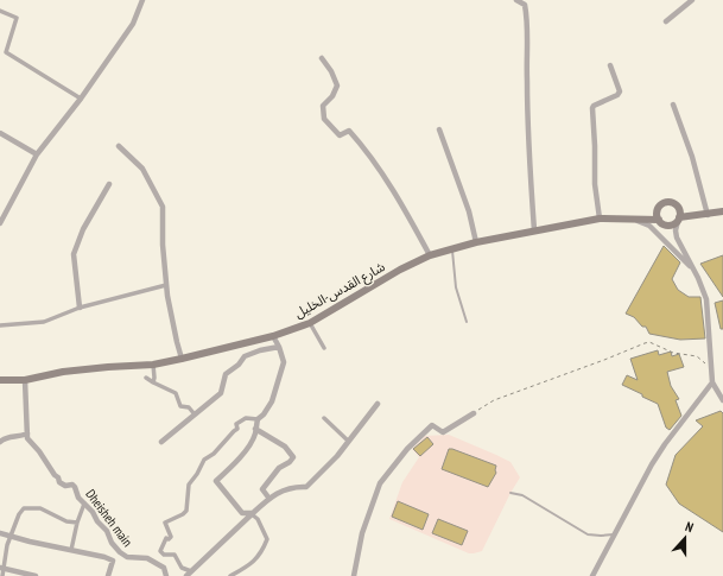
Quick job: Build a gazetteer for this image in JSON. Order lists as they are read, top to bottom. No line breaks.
{"streets":{"main road":["شارع القدس-الخليل"],"street":["Dheisheh main"]},"crossings":[["شارع القدس-الخليل","Dheisheh main"]],"north":"top"}
